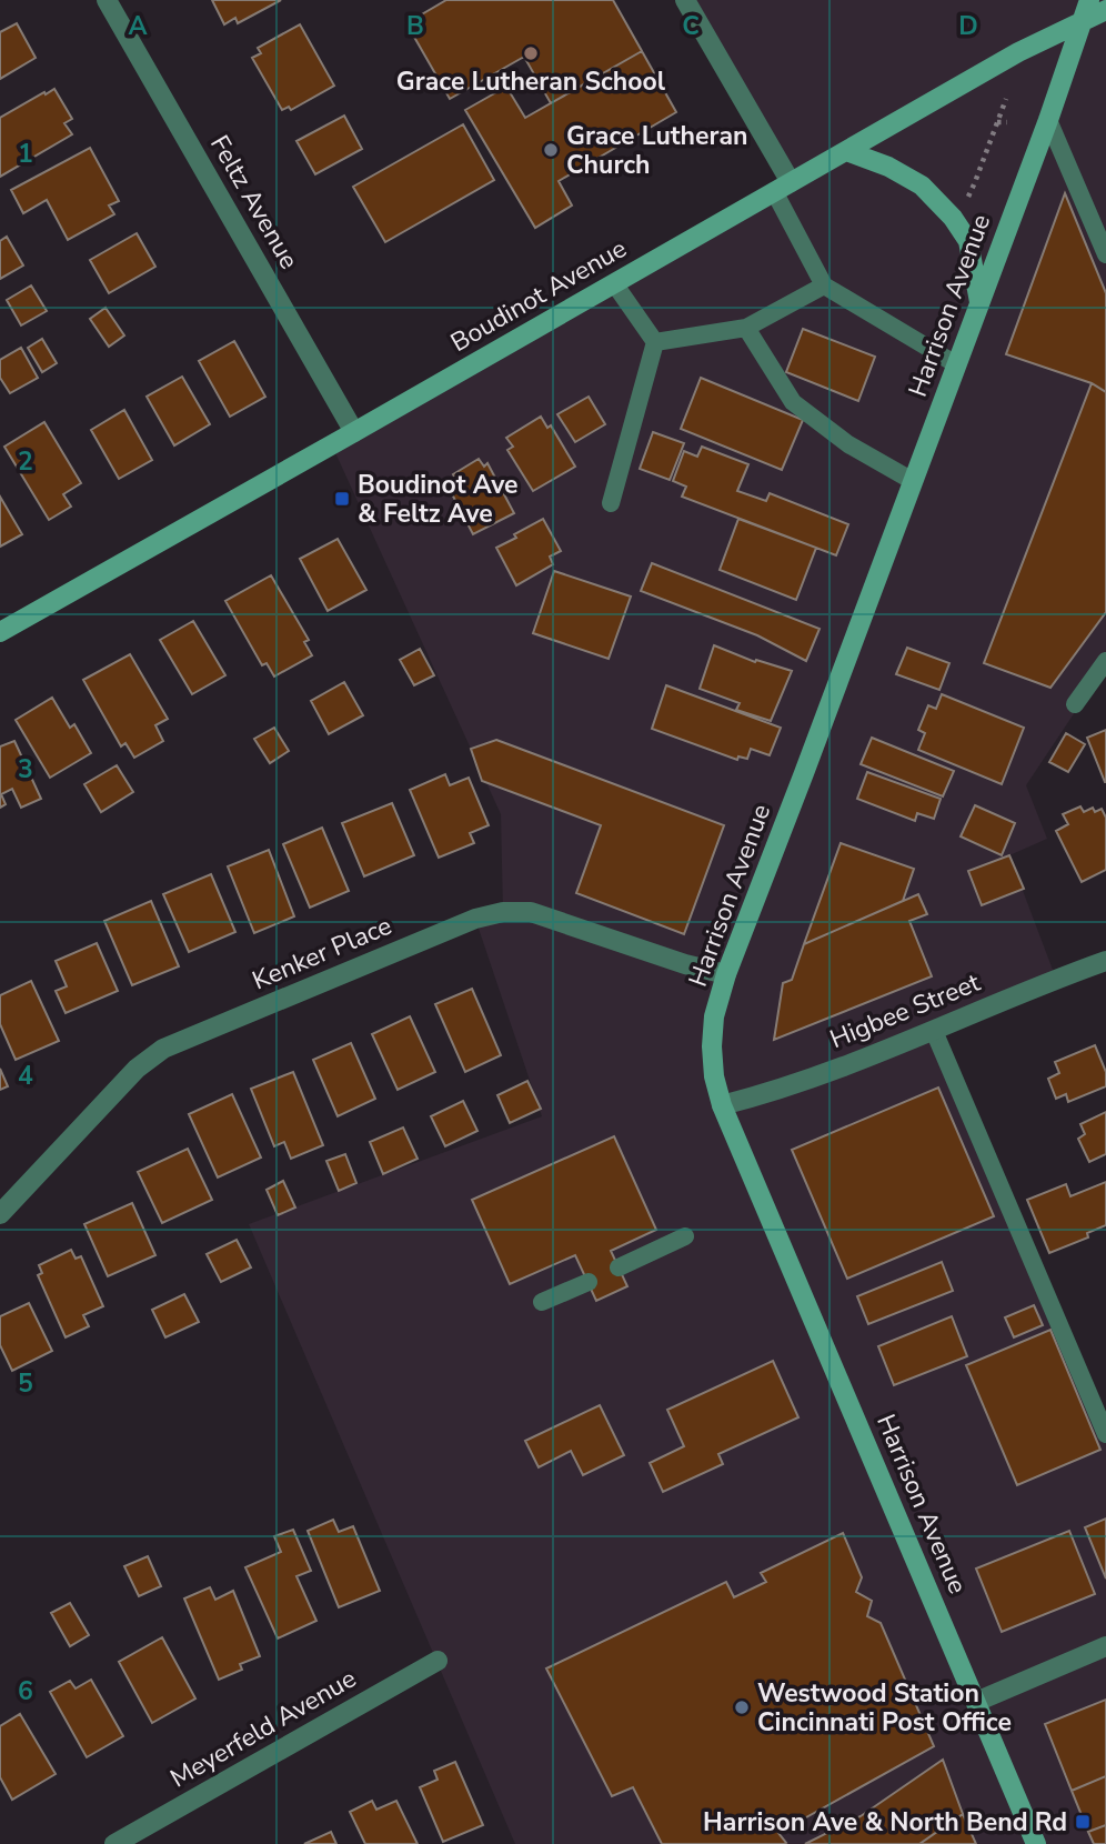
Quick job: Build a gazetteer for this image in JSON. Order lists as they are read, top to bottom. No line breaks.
{"streets":{"main road":["Boudinot Avenue","Harrison Avenue"],"street":["Feltz Avenue","Kenker Place","Higbee Street","Meyerfeld Avenue"]},"crossings":[["Feltz Avenue","Boudinot Avenue"],["Boudinot Avenue","Harrison Avenue"],["Harrison Avenue","Kenker Place"],["Harrison Avenue","Higbee Street"]],"places":{"other":["Grace Lutheran School","Grace Lutheran Church","Westwood Station Cincinnati Post Office"],"transit":["Boudinot Ave & Feltz Ave","Harrison Ave & North Bend Rd"]},"grid":{"columns":["A","B","C","D"],"rows":["1","2","3","4","5","6"]}}
